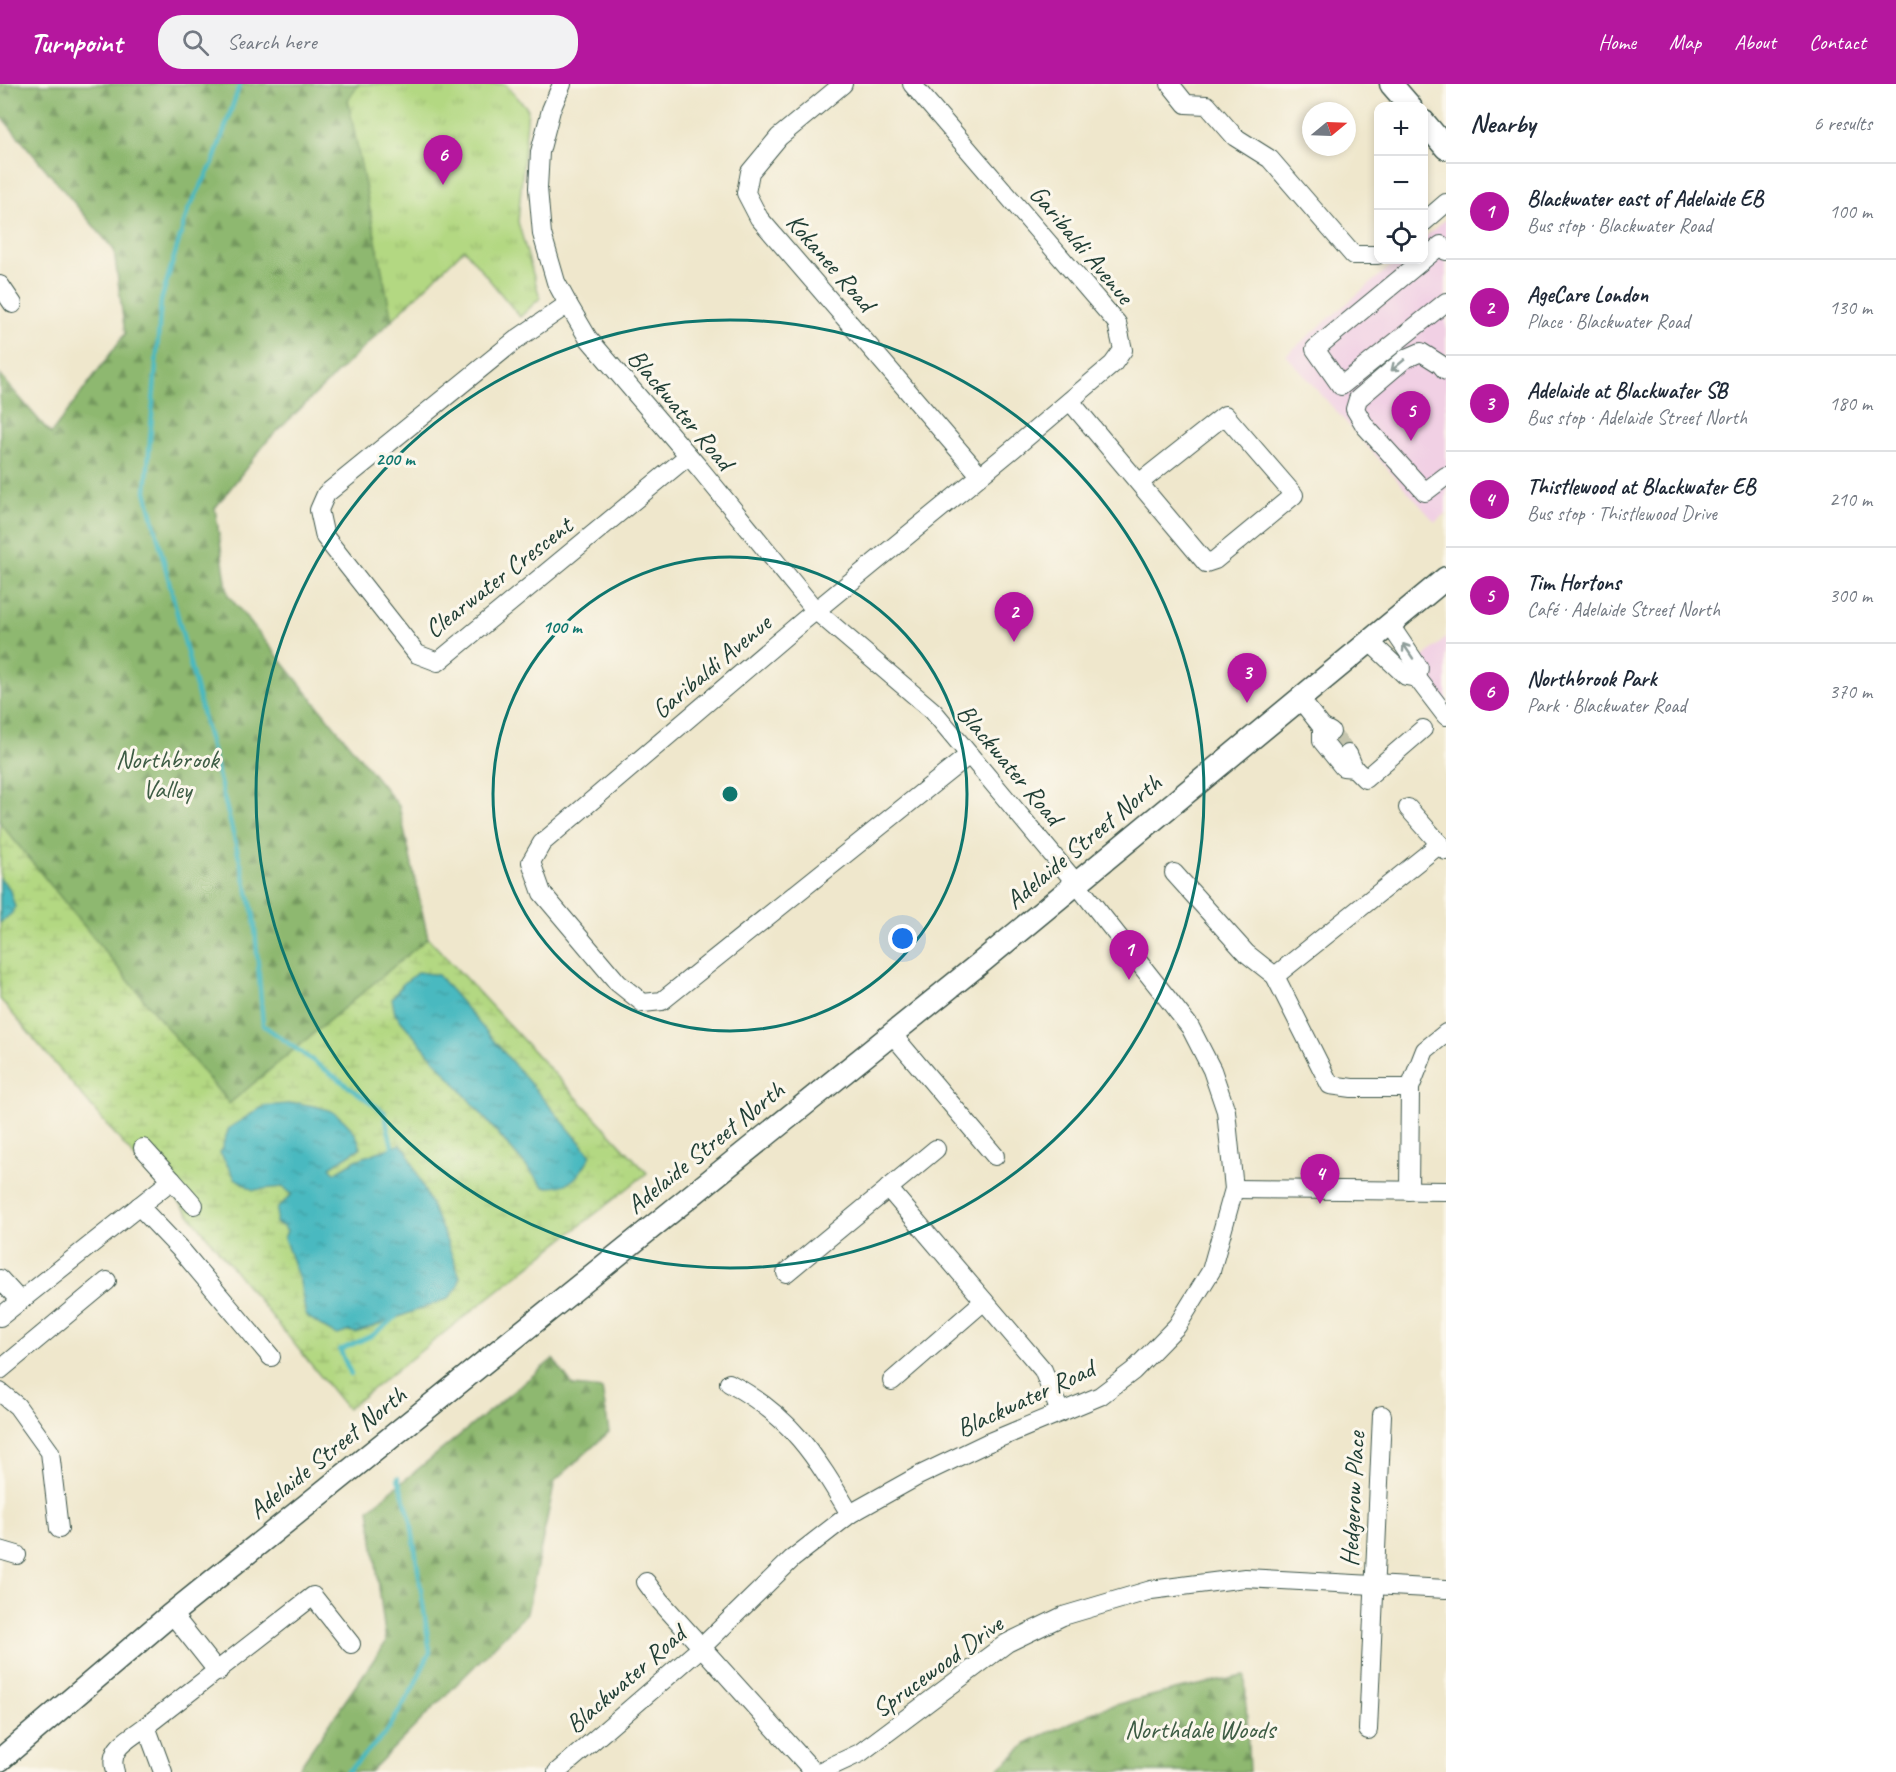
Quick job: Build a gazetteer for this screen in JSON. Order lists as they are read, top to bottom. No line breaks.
{"streets":{"main road":["Adelaide Street North"],"street":["Garibaldi Avenue","Kokanee Road","Blackwater Road","Clearwater Crescent","Hedgerow Place","Sprucewood Drive"]},"crossings":[["Garibaldi Avenue","Kokanee Road"],["Garibaldi Avenue","Blackwater Road"],["Blackwater Road","Clearwater Crescent"],["Blackwater Road","Adelaide Street North"],["Hedgerow Place","Sprucewood Drive"]],"parks":["Northbrook Valley","Northdale Woods"],"north":"right","page":{"header":"Turnpoint","search":"Search here","nav":["Home","Map","About","Contact"],"heading":["Nearby","6 results"],"map_buttons":["+","−"],"pins":["6","5","2","3","1","4"],"list":[{"mark":"1","name":"Blackwater east of Adelaide EB","note":"Bus stop · Blackwater Road","value":"100 m"},{"mark":"2","name":"AgeCare London","note":"Place · Blackwater Road","value":"130 m"},{"mark":"3","name":"Adelaide at Blackwater SB","note":"Bus stop · Adelaide Street North","value":"180 m"},{"mark":"4","name":"Thistlewood at Blackwater EB","note":"Bus stop · Thistlewood Drive","value":"210 m"},{"mark":"5","name":"Tim Hortons","note":"Café · Adelaide Street North","value":"300 m"},{"mark":"6","name":"Northbrook Park","note":"Park · Blackwater Road","value":"370 m"}]},"rings":["200 m","100 m"]}
